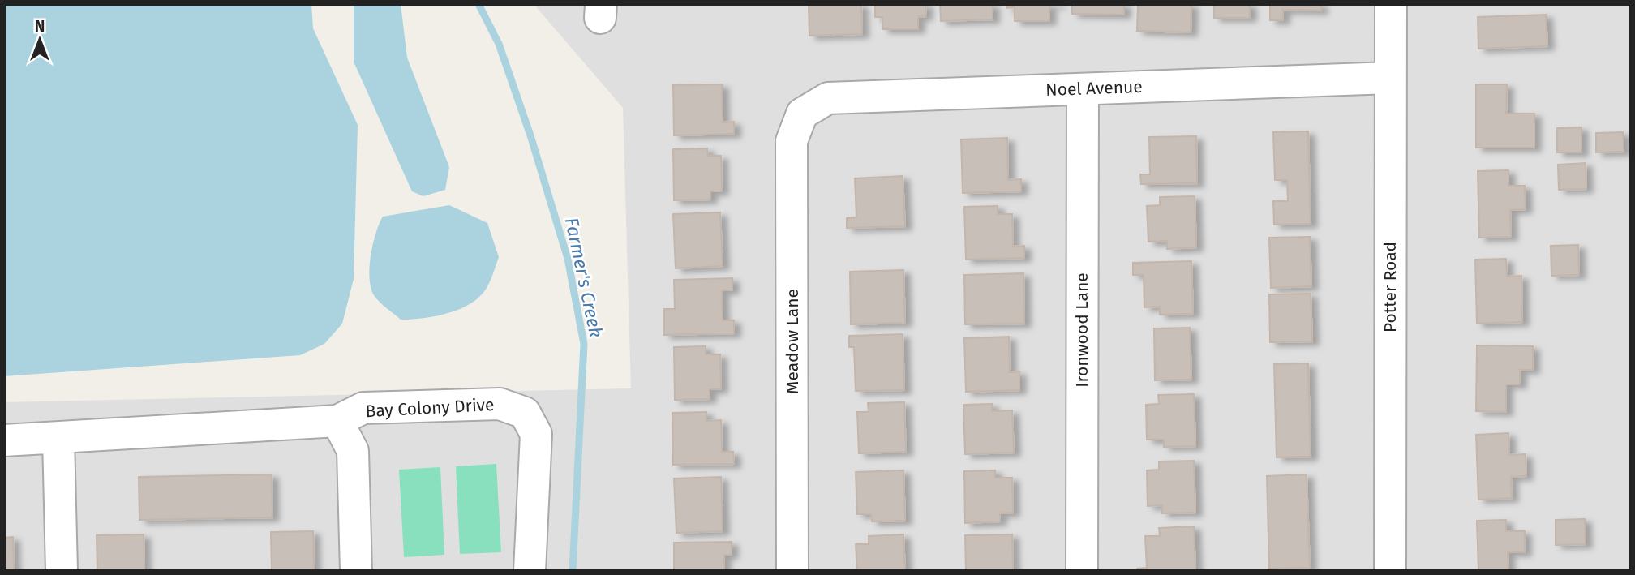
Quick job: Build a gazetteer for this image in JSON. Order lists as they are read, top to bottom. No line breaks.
{"streets":{"street":["Noel Avenue","Potter Road","Ironwood Lane","Meadow Lane","Bay Colony Drive"]},"crossings":[["Noel Avenue","Potter Road"],["Noel Avenue","Ironwood Lane"],["Noel Avenue","Meadow Lane"]],"water":["Farmer's Creek"],"north":"top"}
